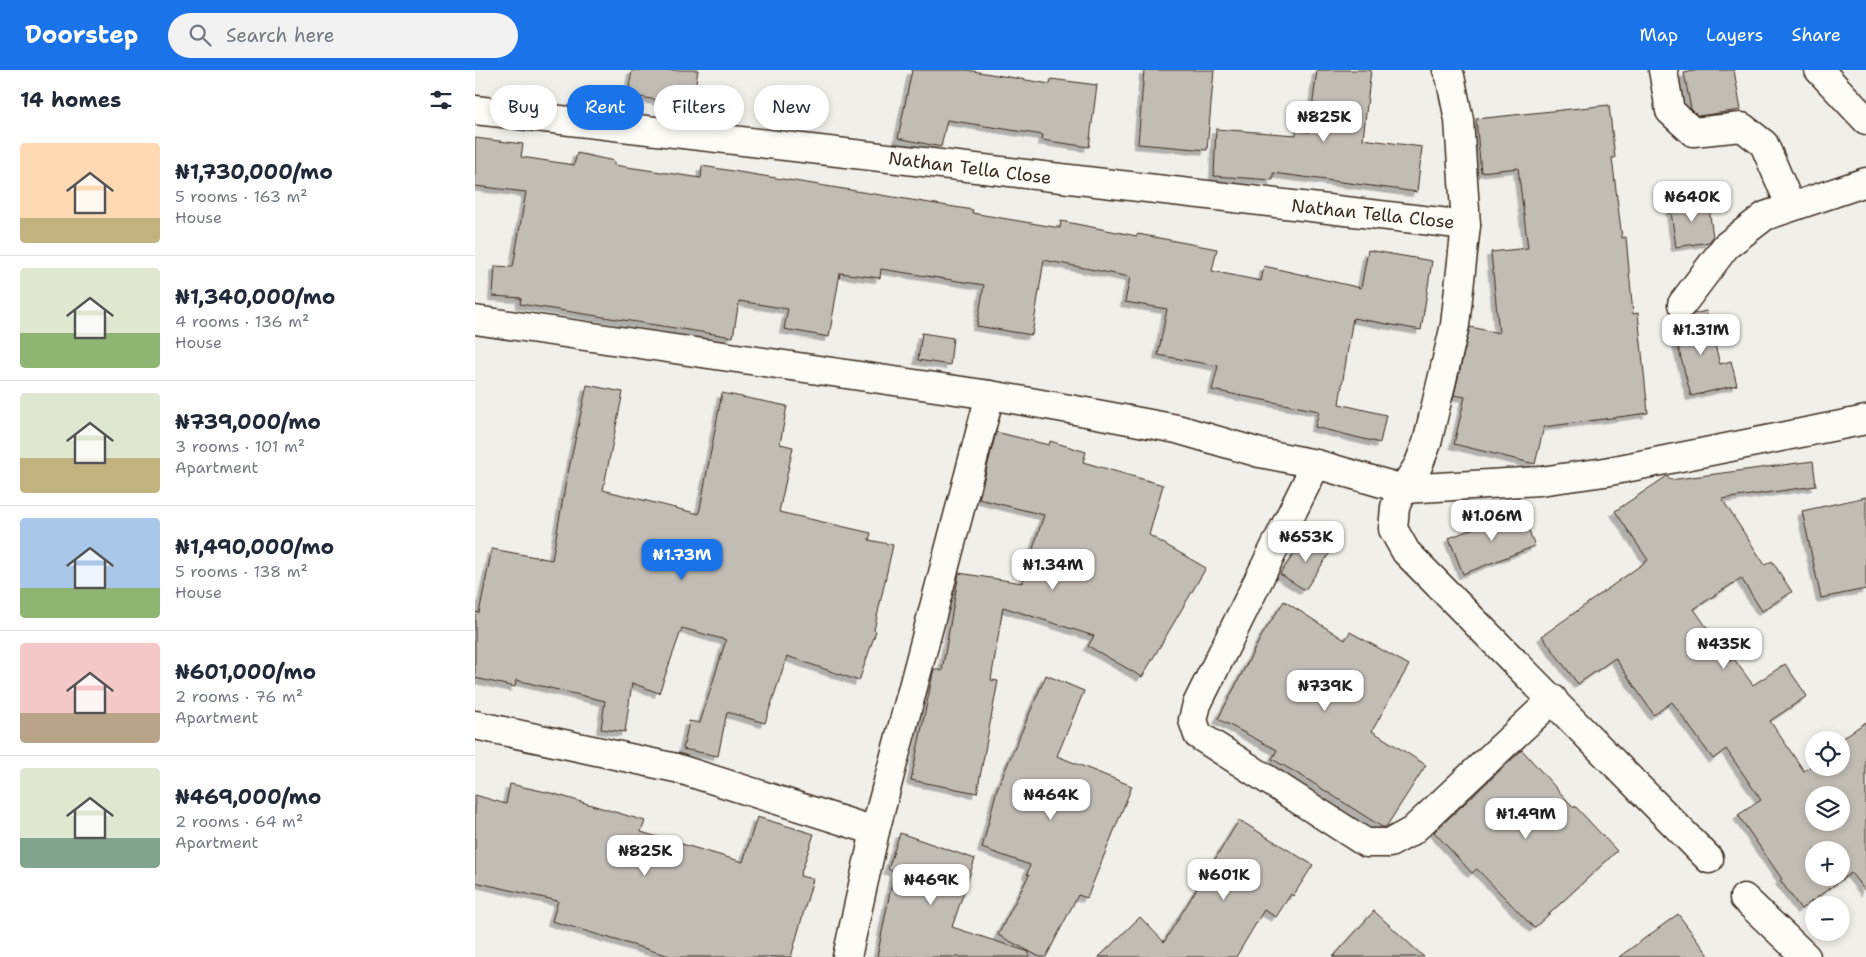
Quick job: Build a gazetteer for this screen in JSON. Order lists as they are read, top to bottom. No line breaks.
{"streets":{"street":["Nathan Tella Close"]},"page":{"header":"Doorstep","search":"Search here","nav":["Map","Layers","Share"],"heading":"14 homes","chip":["Buy","Rent","Filters","New"],"price":["₦825K","₦640K","₦1.31M","₦1.06M","₦653K","₦1.73M","₦1.34M","₦435K","₦739K","₦464K","₦1.49M","₦825K","₦601K","₦469K"],"list":[{"name":"₦1,730,000/mo","note":"5 rooms · 163 m² · House"},{"name":"₦1,340,000/mo","note":"4 rooms · 136 m² · House"},{"name":"₦739,000/mo","note":"3 rooms · 101 m² · Apartment"},{"name":"₦1,490,000/mo","note":"5 rooms · 138 m² · House"},{"name":"₦601,000/mo","note":"2 rooms · 76 m² · Apartment"},{"name":"₦469,000/mo","note":"2 rooms · 64 m² · Apartment"}],"map_buttons":["+","−"]}}
